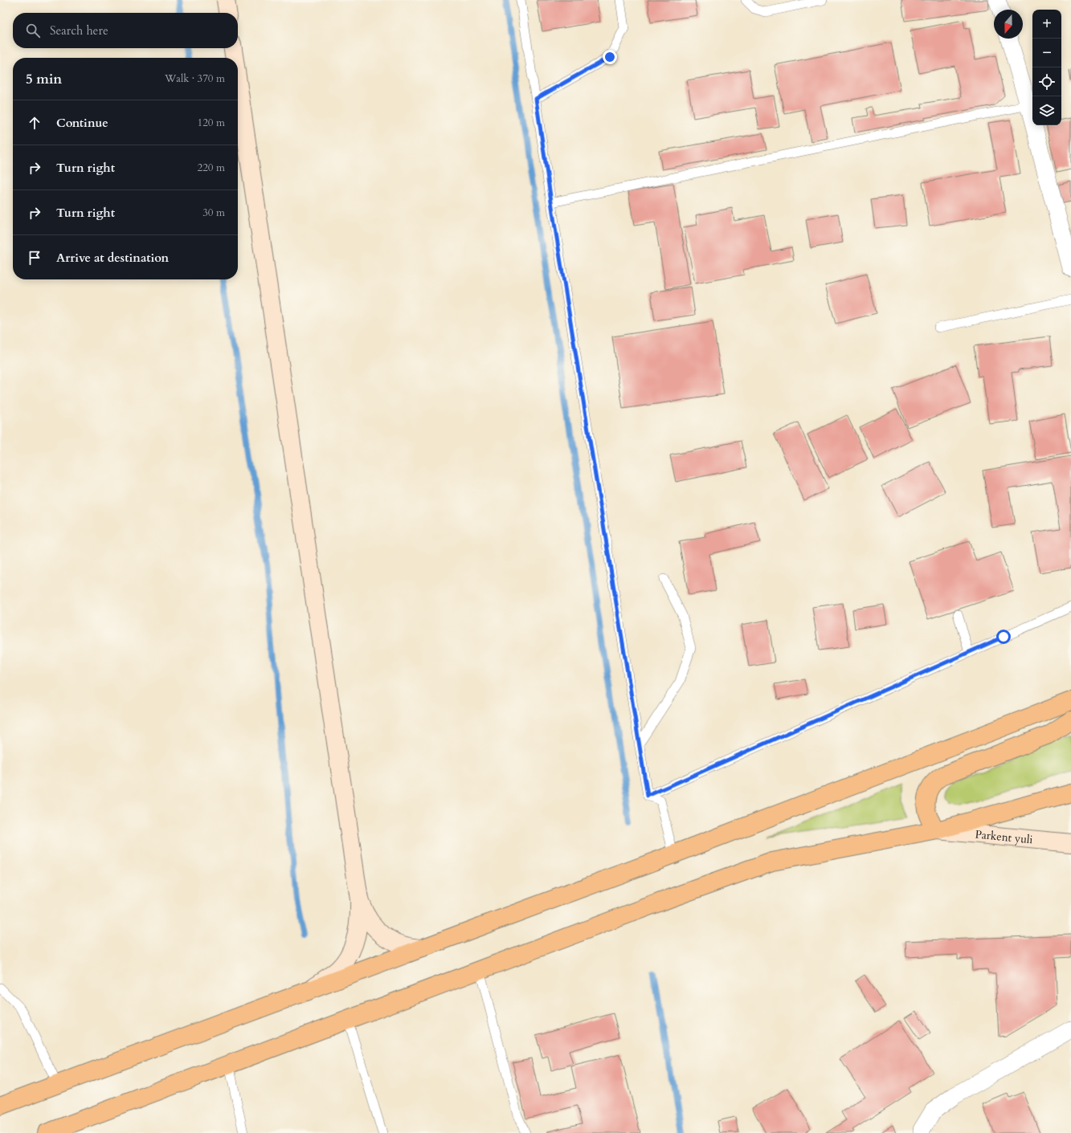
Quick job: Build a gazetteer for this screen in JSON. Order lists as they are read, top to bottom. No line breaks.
{"streets":{"street":["Parkent yuli"]},"north":"bottom","page":{"map_buttons":["+","−"],"search":"Search here","heading":["5 min","Walk · 370 m"],"list":[["Continue","120 m"],["Turn right","220 m"],["Turn right","30 m"],"Arrive at destination"]}}
